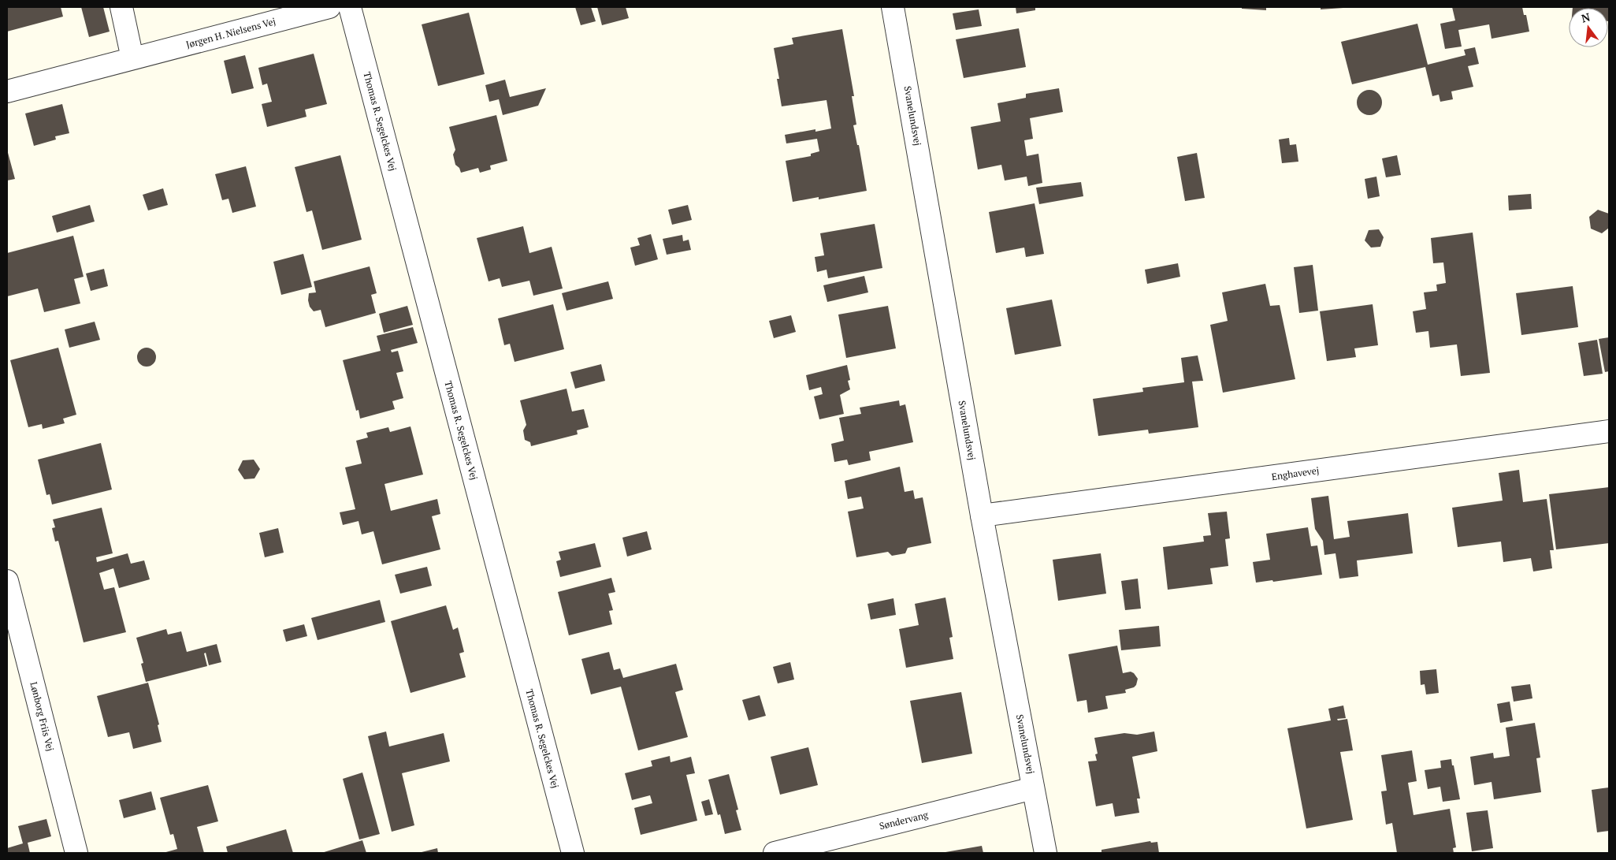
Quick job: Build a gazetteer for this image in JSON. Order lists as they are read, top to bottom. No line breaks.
{"streets":{"street":["Jørgen H. Nielsens Vej","Svanelundsvej","Thomas R. Segelckes Vej","Enghavevej","Lønborg Friis Vej","Søndervang"]},"crossings":[["Svanelundsvej","Enghavevej"],["Svanelundsvej","Søndervang"]],"north":"top"}
